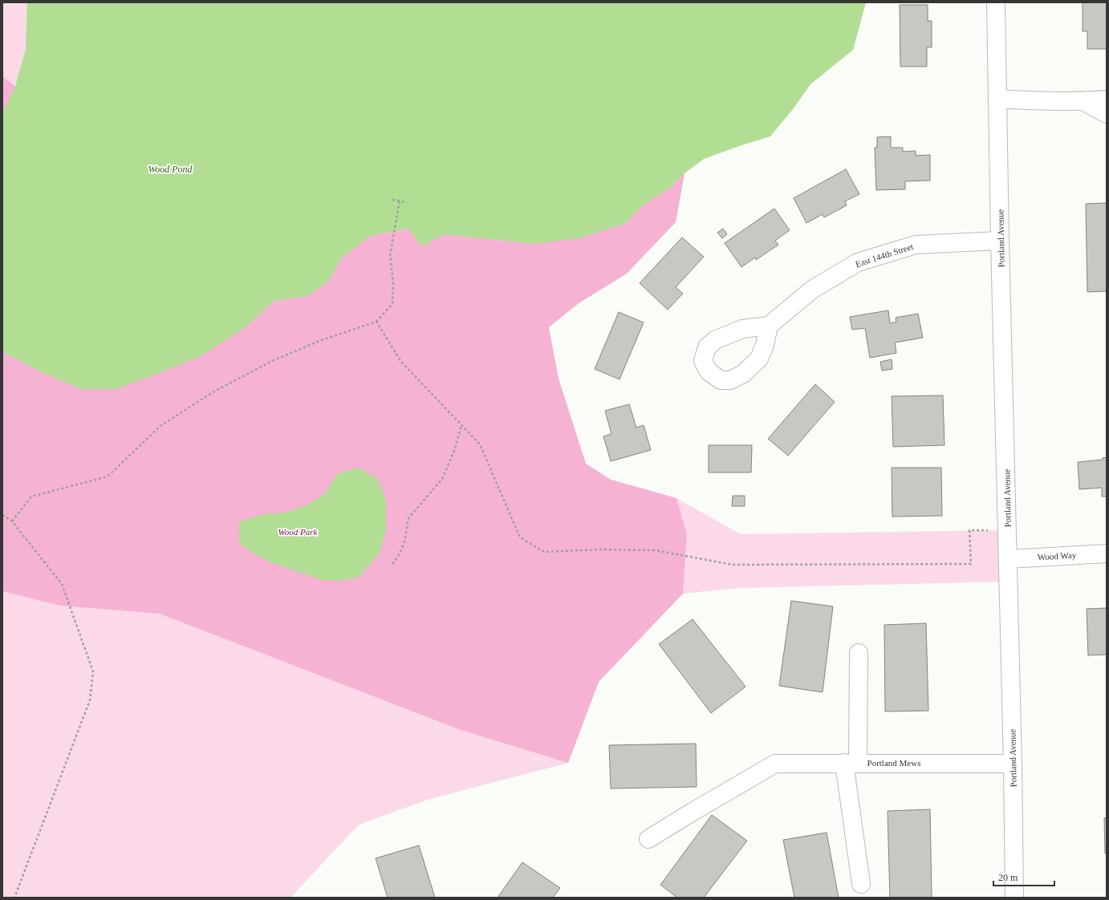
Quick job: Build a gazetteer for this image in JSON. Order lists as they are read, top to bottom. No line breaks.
{"streets":{"street":["Portland Avenue","East 144th Street","Wood Way","Portland Mews"]},"crossings":[["Portland Avenue","East 144th Street"],["Portland Avenue","Wood Way"],["Portland Avenue","Portland Mews"]],"water":["Wood Pond"],"parks":["Wood Park"],"scale_bar":"20 m"}
